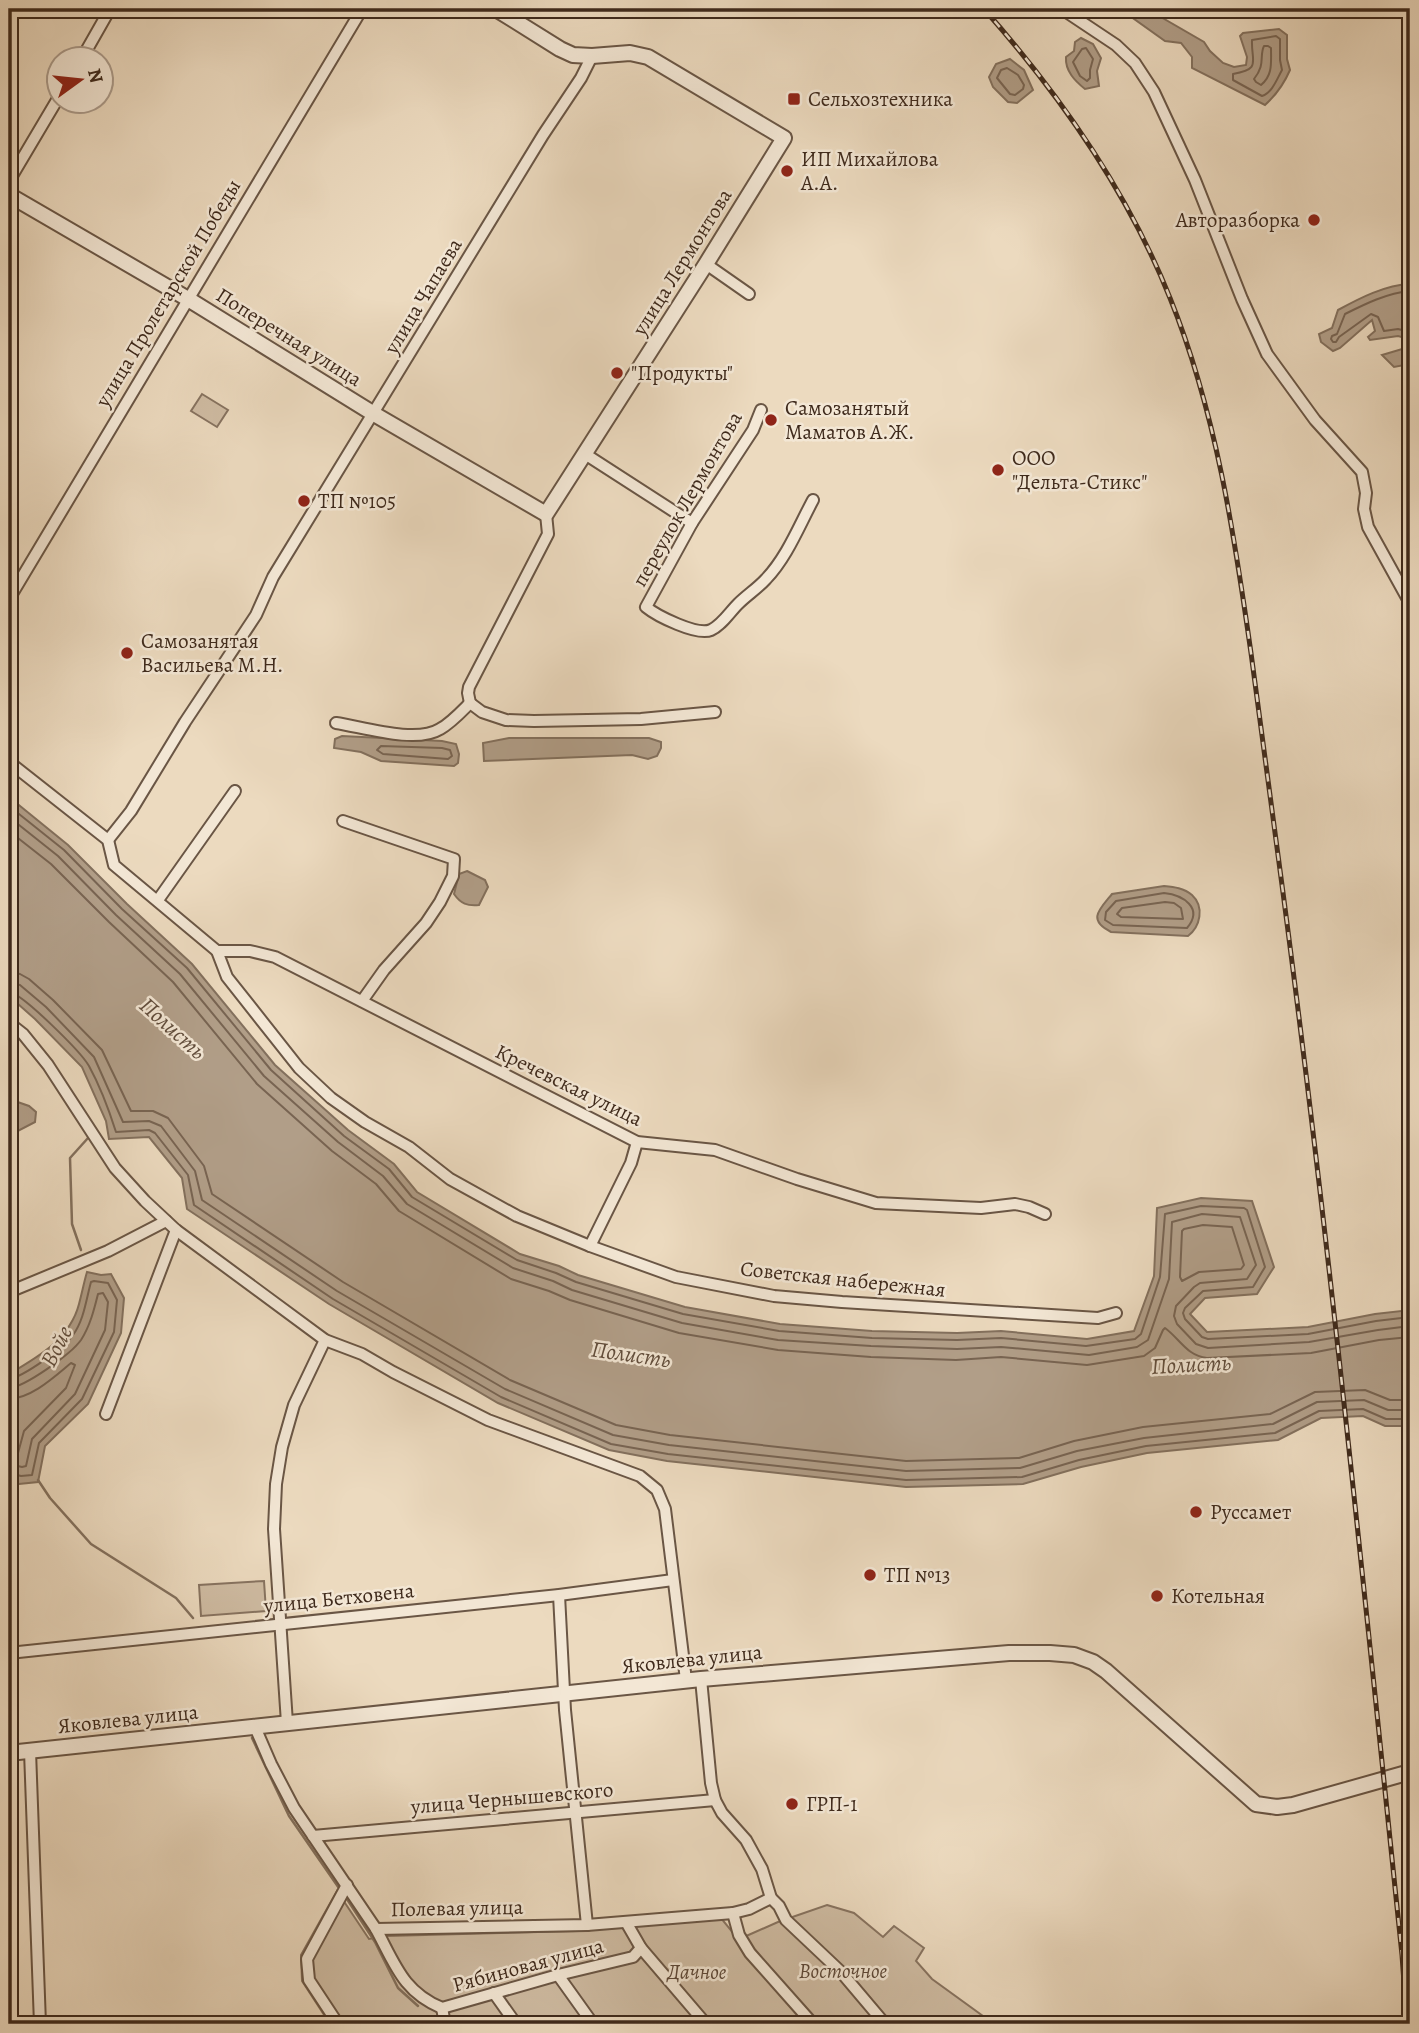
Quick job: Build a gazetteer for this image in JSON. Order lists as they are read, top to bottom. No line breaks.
{"streets":{"street":["улица Лермонтова","улица Пролетарской Победы","улица Чапаева","Поперечная улица","переулок Лермонтова","Кречевская улица","Советская набережная","улица Бетховена","Яковлева улица","улица Чернышевского","Полевая улица","Рябиновая улица"]},"crossings":[["улица Лермонтова","улица Чапаева"],["улица Лермонтова","Поперечная улица"],["улица Пролетарской Победы","Поперечная улица"],["улица Чапаева","Поперечная улица"],["улица Чапаева","Советская набережная"],["Кречевская улица","Советская набережная"],["Яковлева улица","Полевая улица"],["улица Чернышевского","Полевая улица"],["Полевая улица","Рябиновая улица"]],"water":["Полисть","Войе"],"parks":["Восточное","Дачное"],"places":{"transit":["Сельхозтехника"],"other":["ИП Михайлова А.А.","Авторазборка","\"Продукты\"","Самозанятый Маматов А.Ж.","ООО \"Дельта-Стикс\"","ТП №105","Самозанятая Васильева М.Н.","Руссамет","ТП №13","Котельная","ГРП-1"]},"north":"right"}
